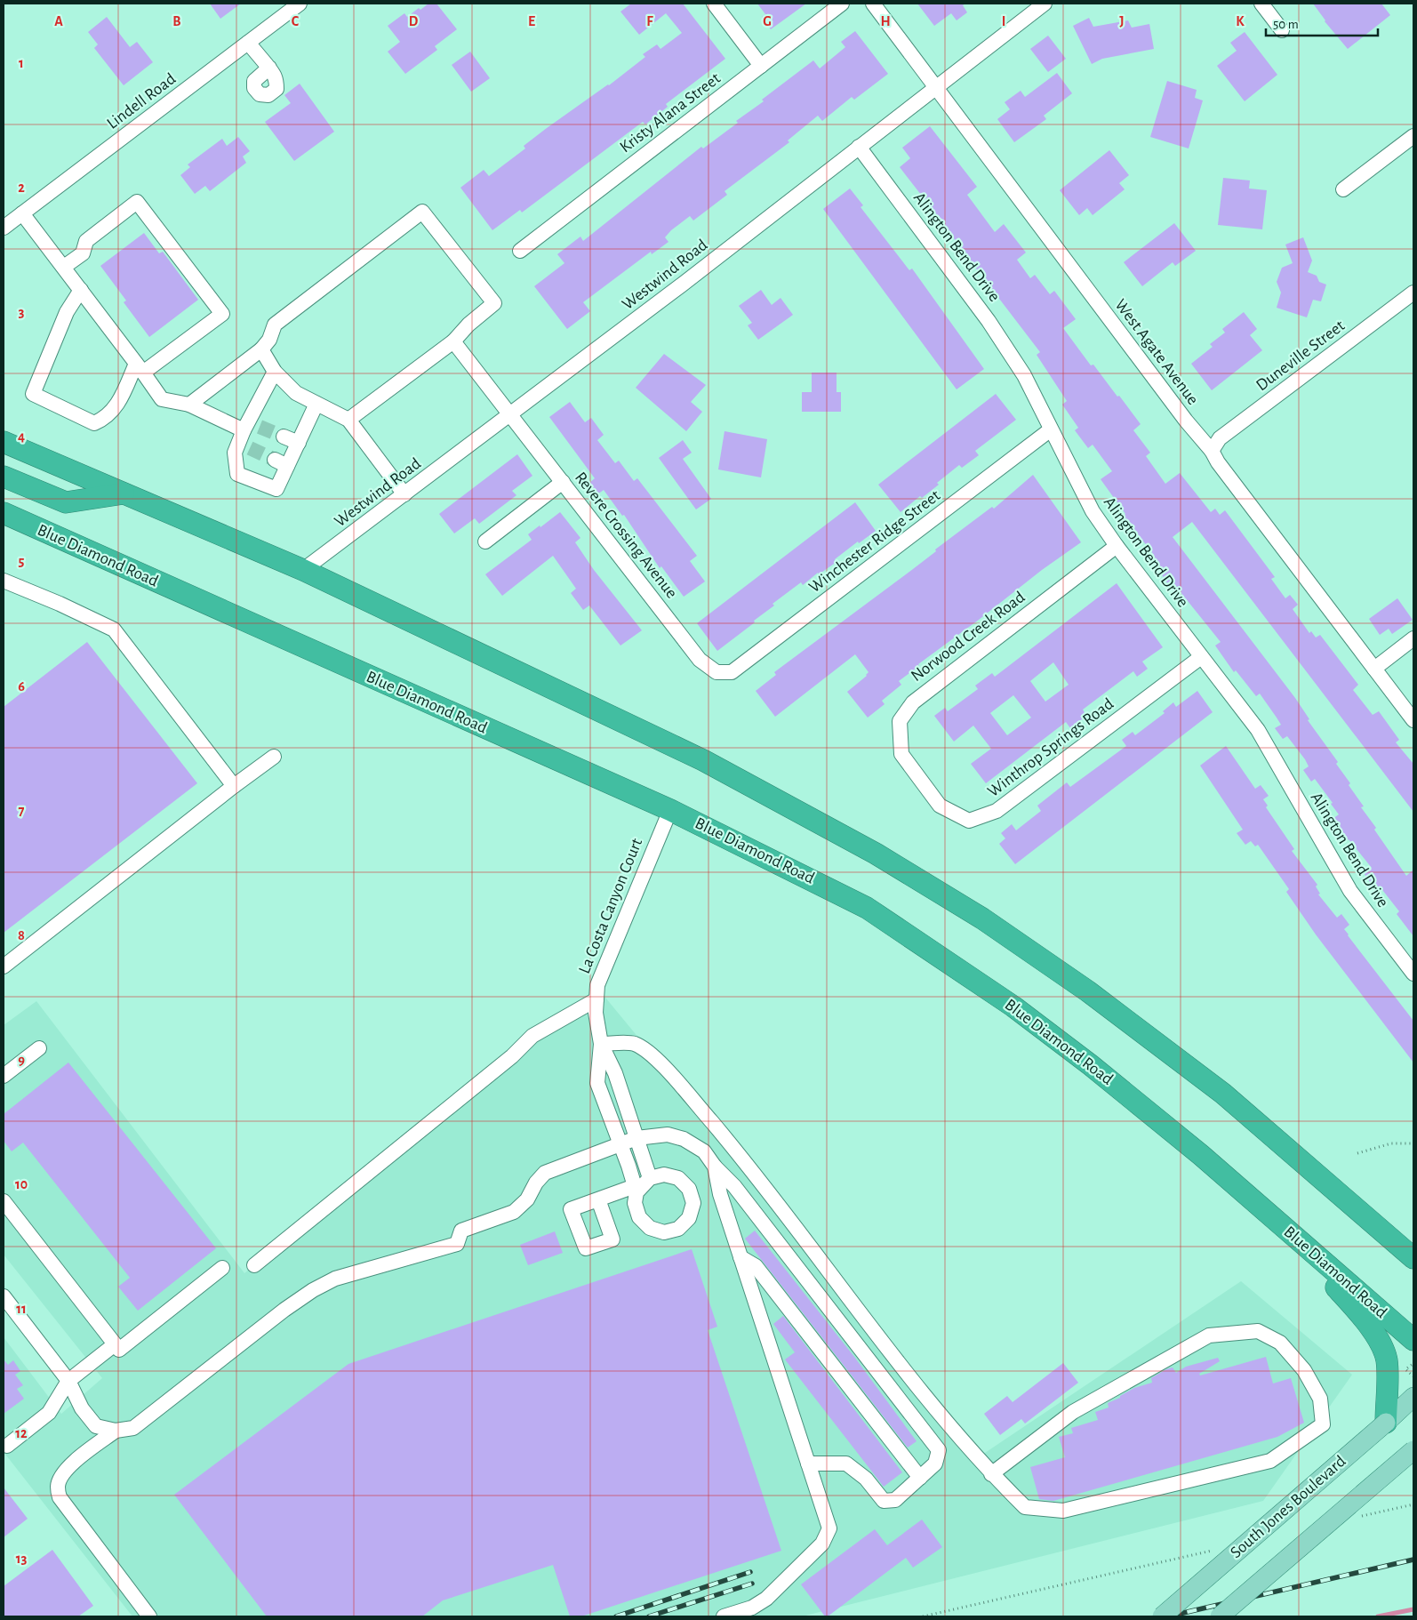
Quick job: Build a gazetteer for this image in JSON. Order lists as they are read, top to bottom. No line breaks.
{"streets":{"highway":["Blue Diamond Road"],"main road":["South Jones Boulevard"],"street":["Lindell Road","Kristy Alana Street","Alington Bend Drive","Westwind Road","West Agate Avenue","Duneville Street","Revere Crossing Avenue","Winchester Ridge Street","Norwood Creek Road","Winthrop Springs Road","La Costa Canyon Court"]},"crossings":[["Alington Bend Drive","Westwind Road"],["Alington Bend Drive","Winchester Ridge Street"],["Alington Bend Drive","Norwood Creek Road"],["Alington Bend Drive","Winthrop Springs Road"],["Westwind Road","West Agate Avenue"],["Westwind Road","Revere Crossing Avenue"],["West Agate Avenue","Duneville Street"],["Revere Crossing Avenue","Winchester Ridge Street"],["Blue Diamond Road","La Costa Canyon Court"],["Norwood Creek Road","Winthrop Springs Road"]],"scale_bar":"50 m","grid":{"columns":["A","B","C","D","E","F","G","H","I","J","K"],"rows":["1","2","3","4","5","6","7","8","9","10","11","12","13"]}}
